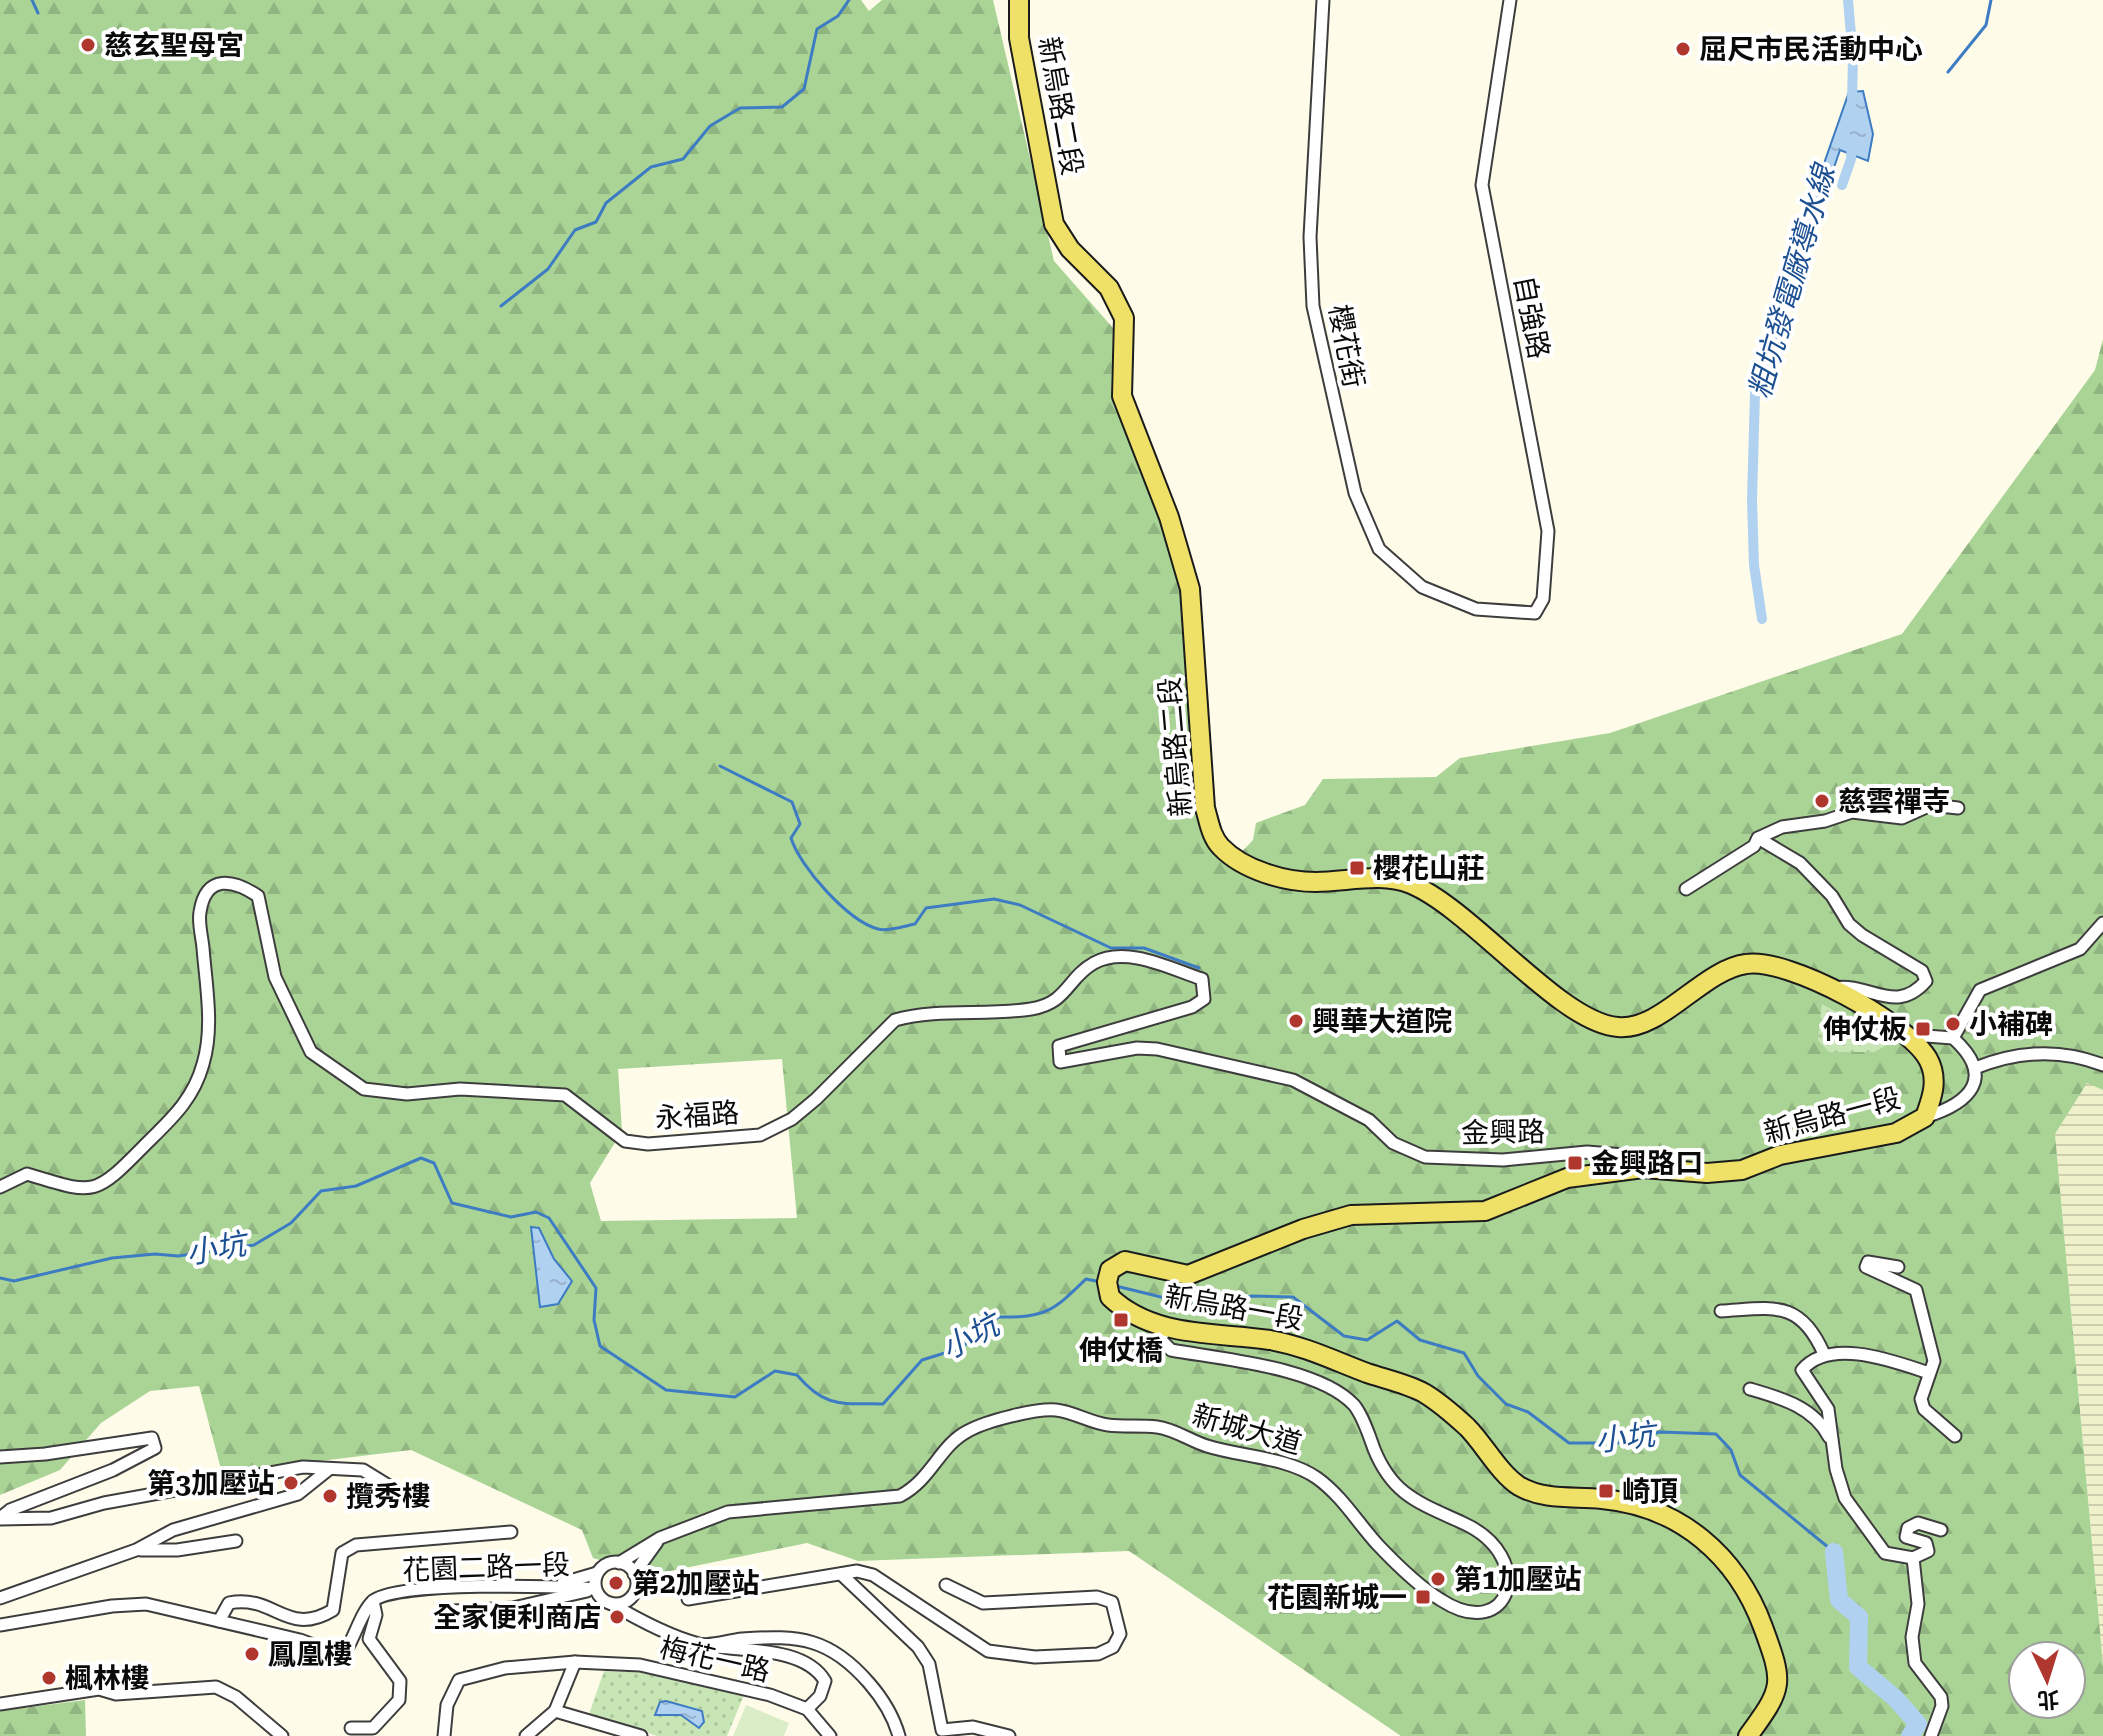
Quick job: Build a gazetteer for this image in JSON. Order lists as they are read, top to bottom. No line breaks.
{"streets":{"main road":["新烏路二段","新烏路一段"],"street":["自強路","櫻花街","永福路","金興路","新城大道","花園二路一段","梅花一路"]},"crossings":[["新烏路二段","新烏路一段"],["自強路","櫻花街"],["永福路","金興路"],["新烏路一段","金興路"],["新烏路一段","新城大道"],["新城大道","花園二路一段"]],"water":["粗坑發電廠導水線","小坑"],"places":{"other":["慈玄聖母宮","屈尺市民活動中心","慈雲禪寺","興華大道院","小補碑","第3加壓站","攬秀樓","第1加壓站","第2加壓站","全家便利商店","鳳凰樓","楓林樓"],"transit":["櫻花山莊","伸仗板","金興路口","伸仗橋","崎頂","花園新城一"]},"north":"bottom"}
